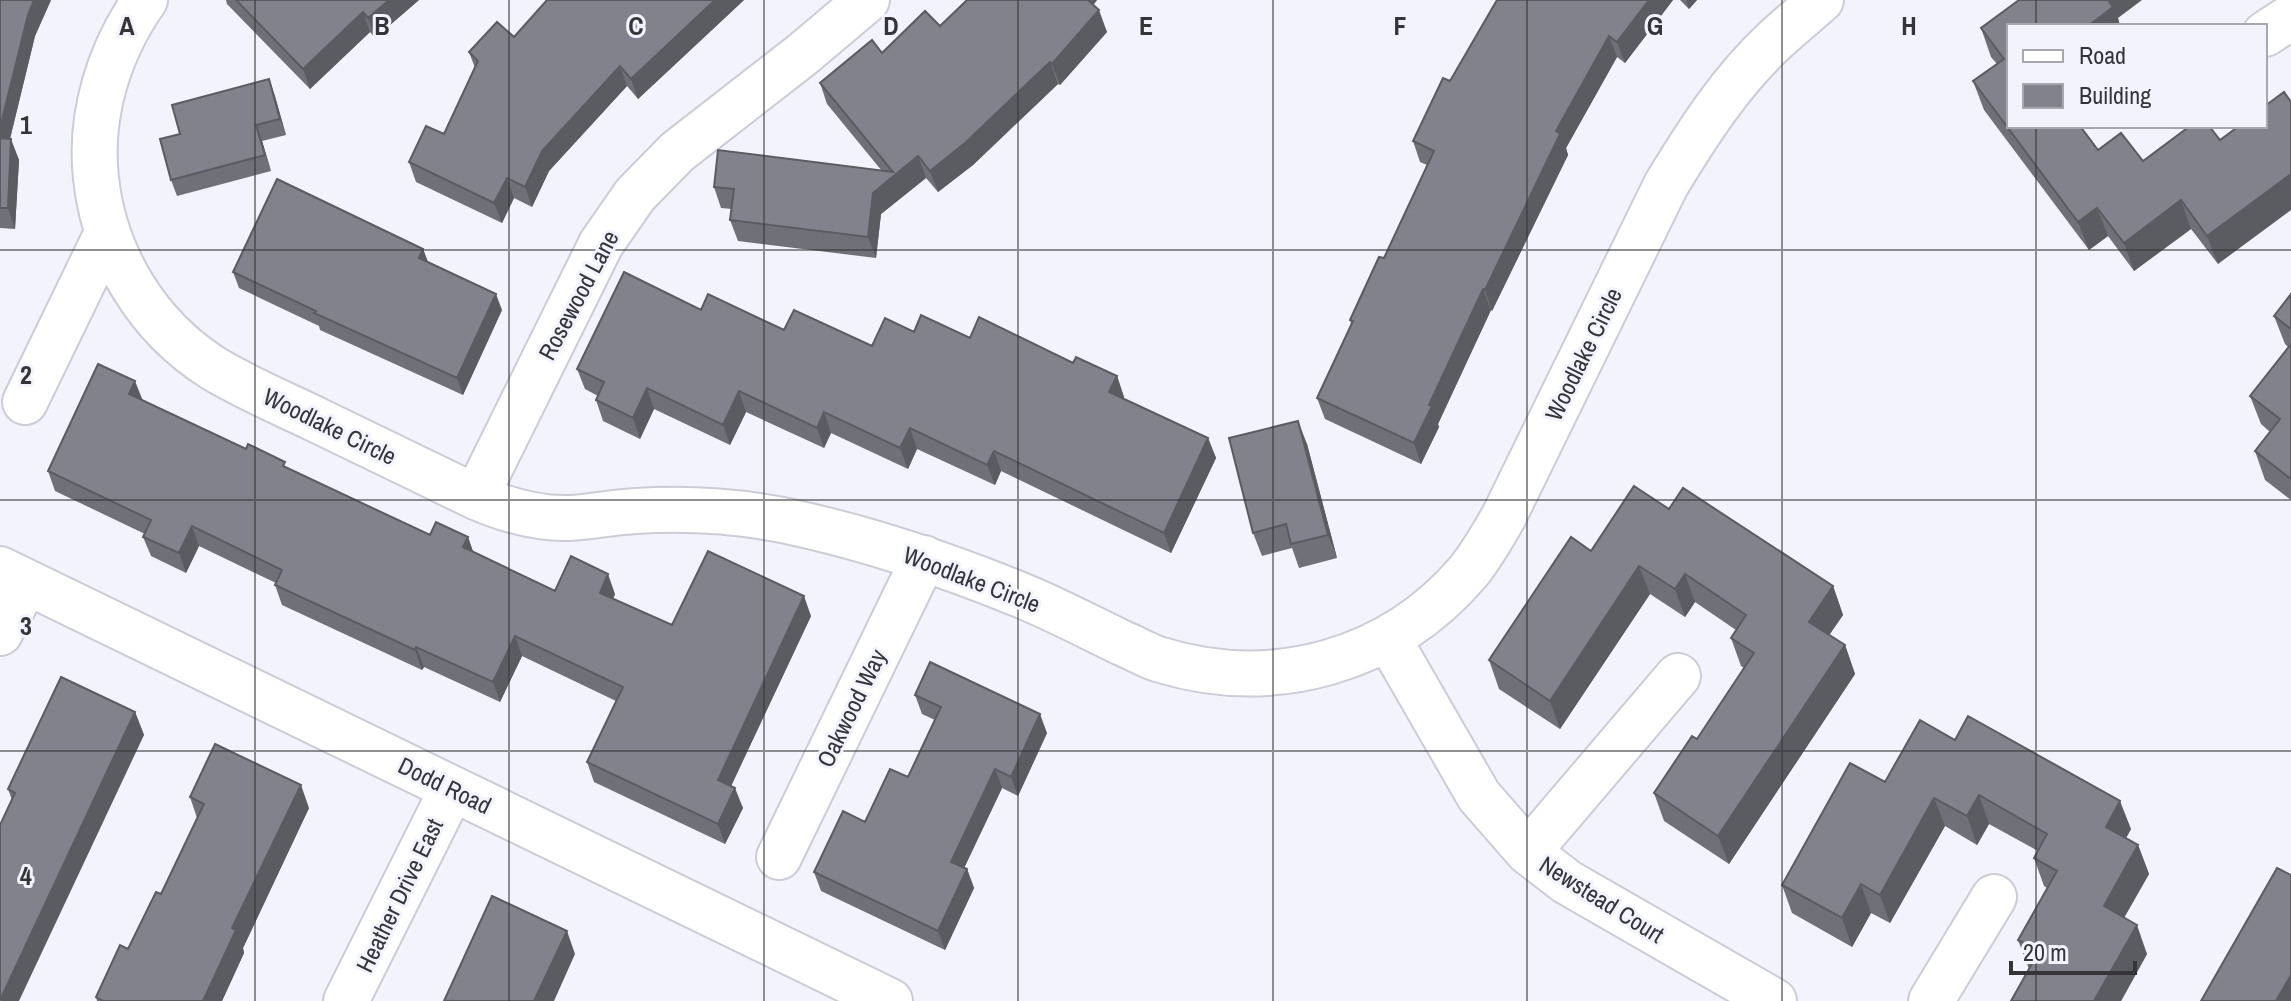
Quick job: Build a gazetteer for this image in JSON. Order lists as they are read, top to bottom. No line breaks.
{"streets":{"street":["Rosewood Lane","Woodlake Circle","Oakwood Way","Dodd Road","Heather Drive East","Newstead Court"]},"crossings":[["Rosewood Lane","Woodlake Circle"],["Woodlake Circle","Oakwood Way"],["Woodlake Circle","Newstead Court"],["Dodd Road","Heather Drive East"]],"legend":["Road","Building"],"scale_bar":"20 m","grid":{"columns":["A","B","C","D","E","F","G","H"],"rows":["1","2","3","4"]}}
